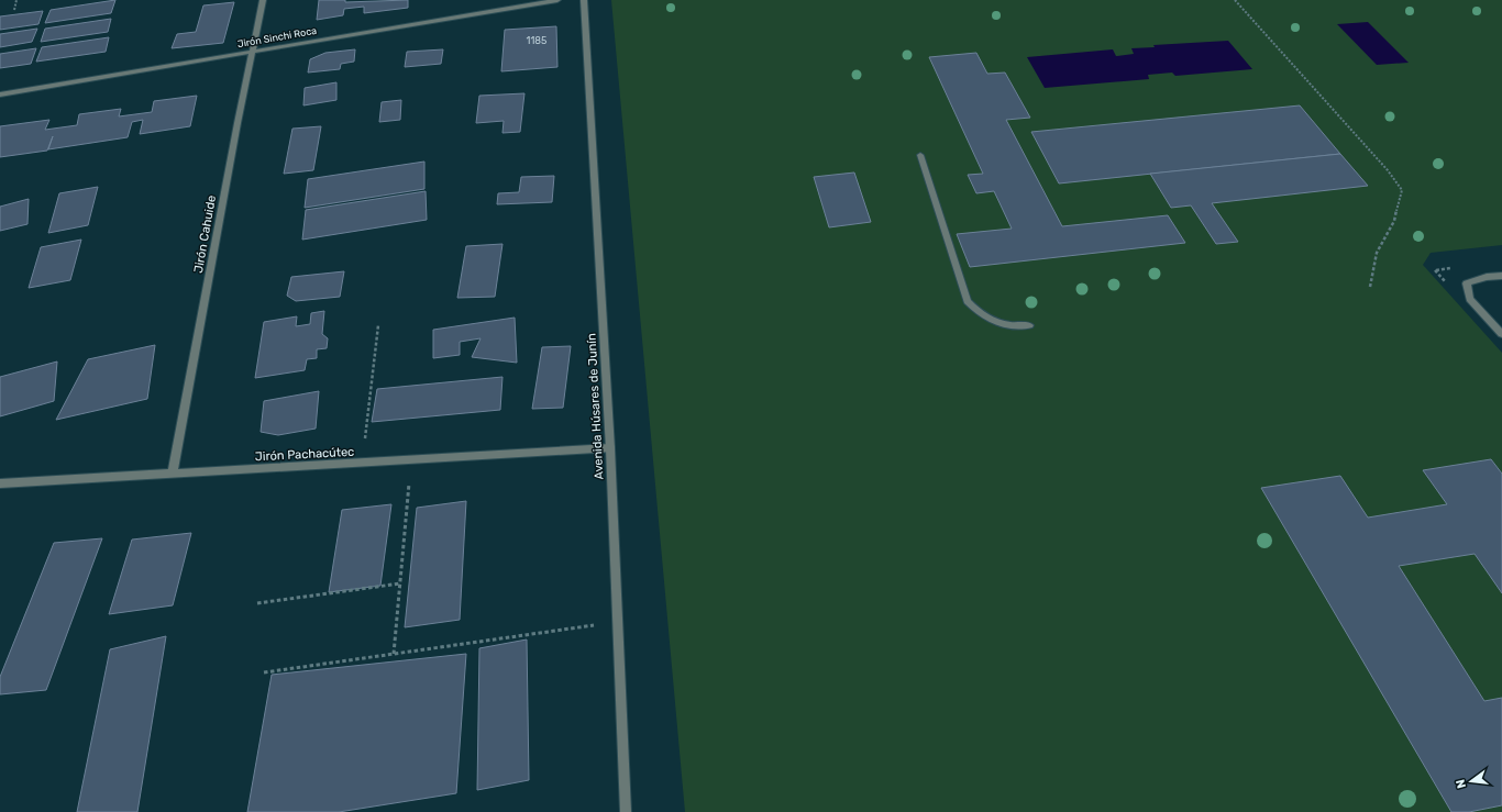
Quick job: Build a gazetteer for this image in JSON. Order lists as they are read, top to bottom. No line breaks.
{"streets":{"street":["Jirón Sinchi Roca","Jirón Cahuide","Avenida Húsares de Junín","Jirón Pachacútec"]},"crossings":[["Jirón Sinchi Roca","Jirón Cahuide"],["Jirón Cahuide","Jirón Pachacútec"],["Avenida Húsares de Junín","Jirón Pachacútec"]],"house_numbers":["1185"],"north":"left"}
